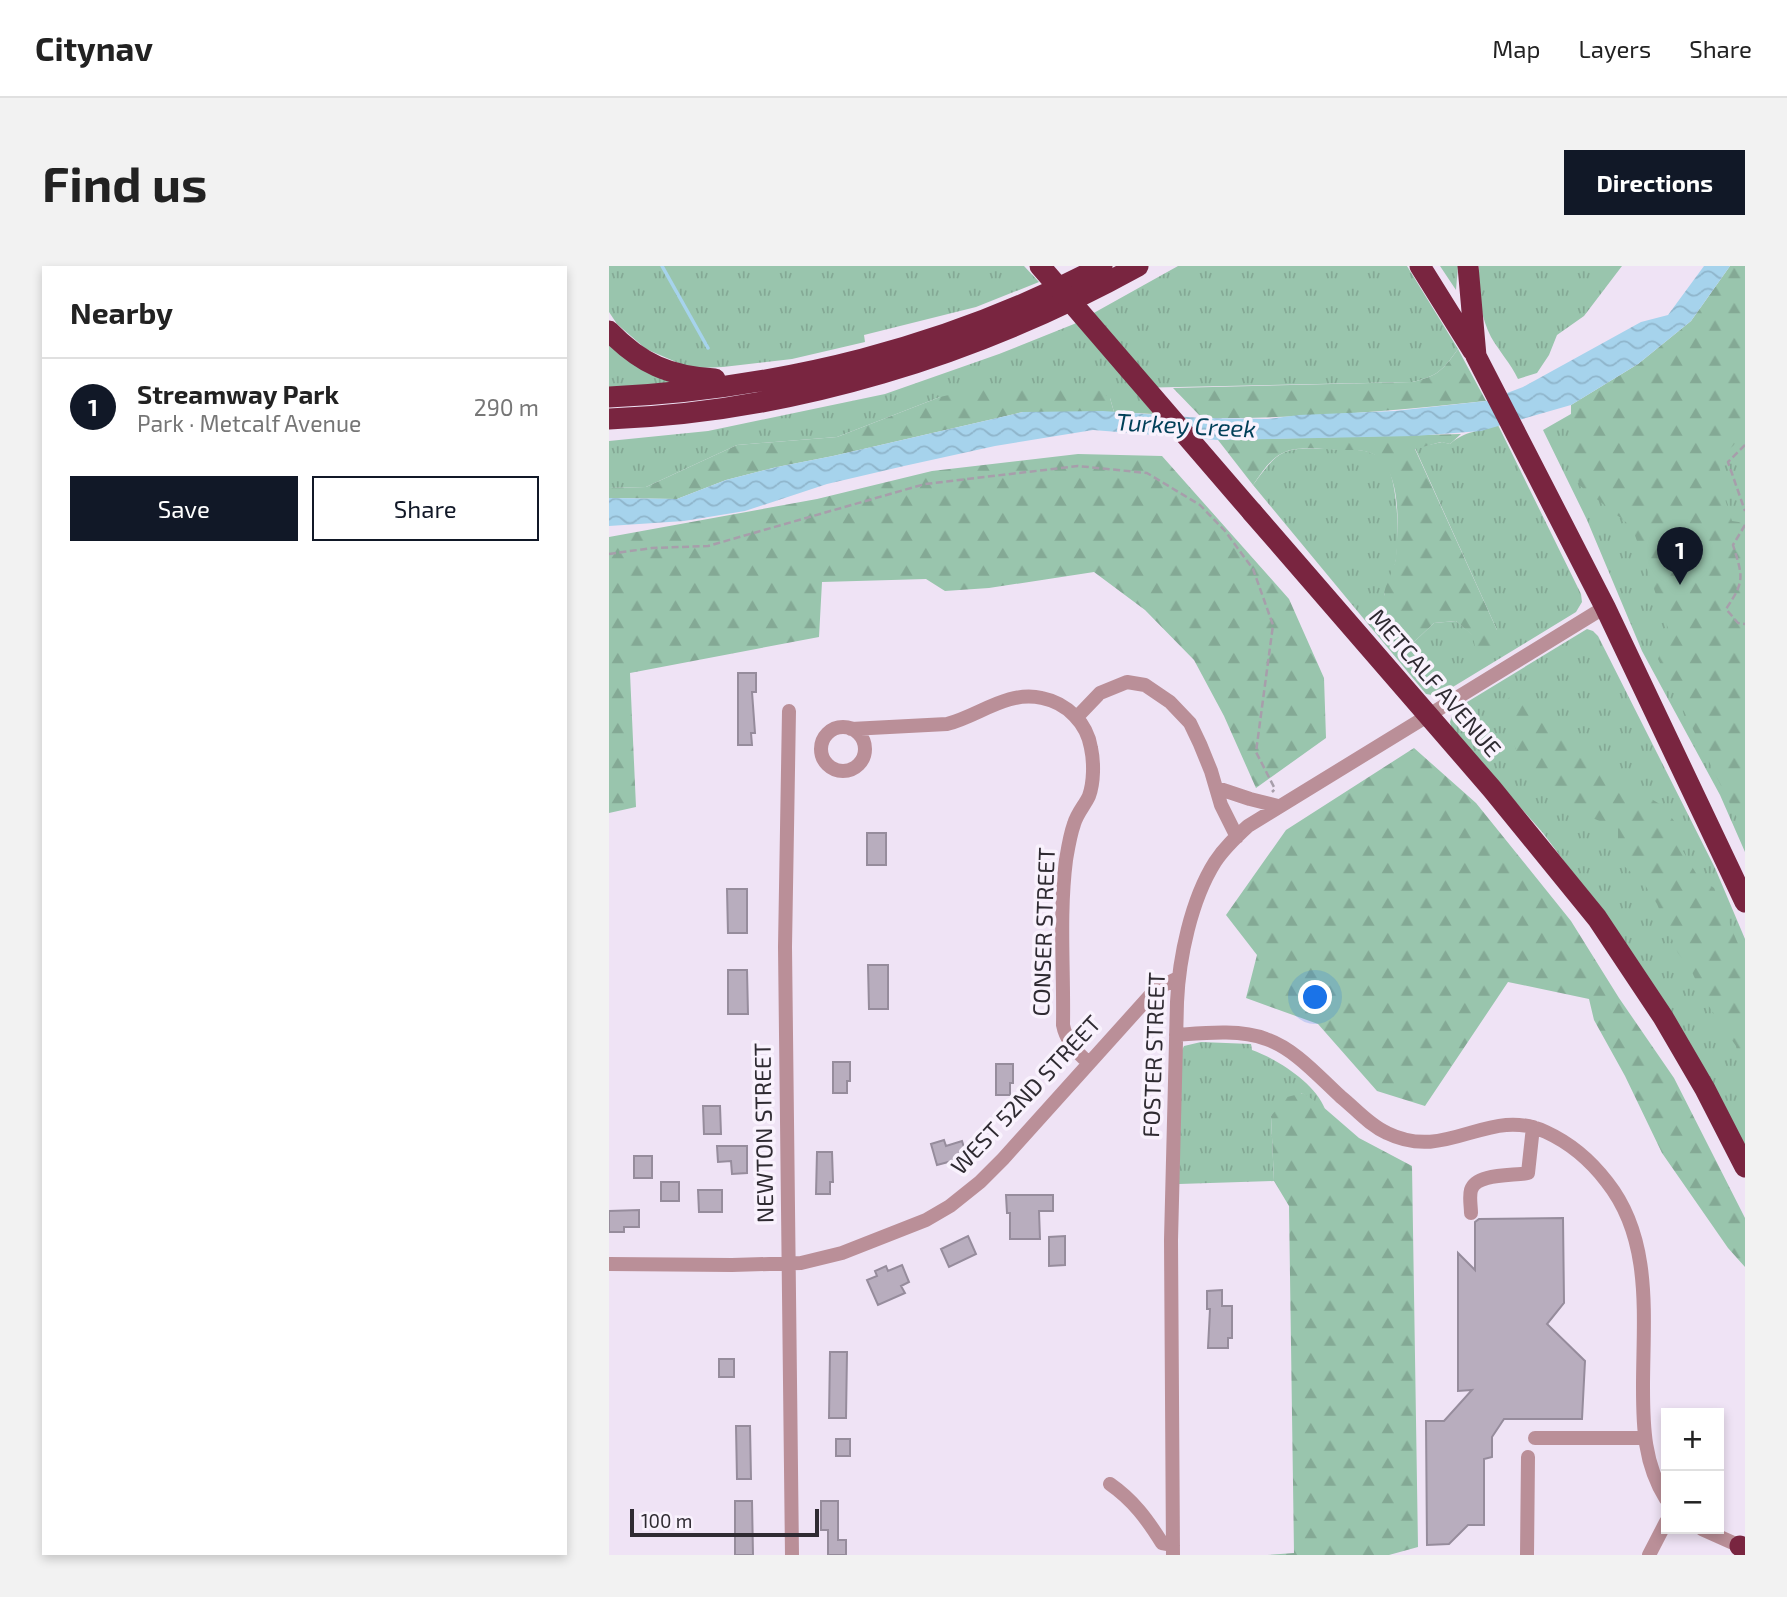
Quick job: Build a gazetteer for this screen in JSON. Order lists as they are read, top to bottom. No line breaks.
{"streets":{"highway":["METCALF AVENUE"],"street":["CONSER STREET","FOSTER STREET","WEST 52ND STREET","NEWTON STREET"]},"crossings":[["METCALF AVENUE","FOSTER STREET"],["CONSER STREET","WEST 52ND STREET"],["FOSTER STREET","WEST 52ND STREET"],["WEST 52ND STREET","NEWTON STREET"]],"water":["Turkey Creek"],"scale_bar":"100 m","page":{"header":"Citynav","nav":["Map","Layers","Share"],"buttons":["Directions",["Save","Share"]],"title":"Find us","heading":"Nearby","list":[{"mark":"1","name":"Streamway Park","note":"Park · Metcalf Avenue","value":"290 m"}],"pins":"1","map_buttons":["+","−"],"scale":"100 m"}}
